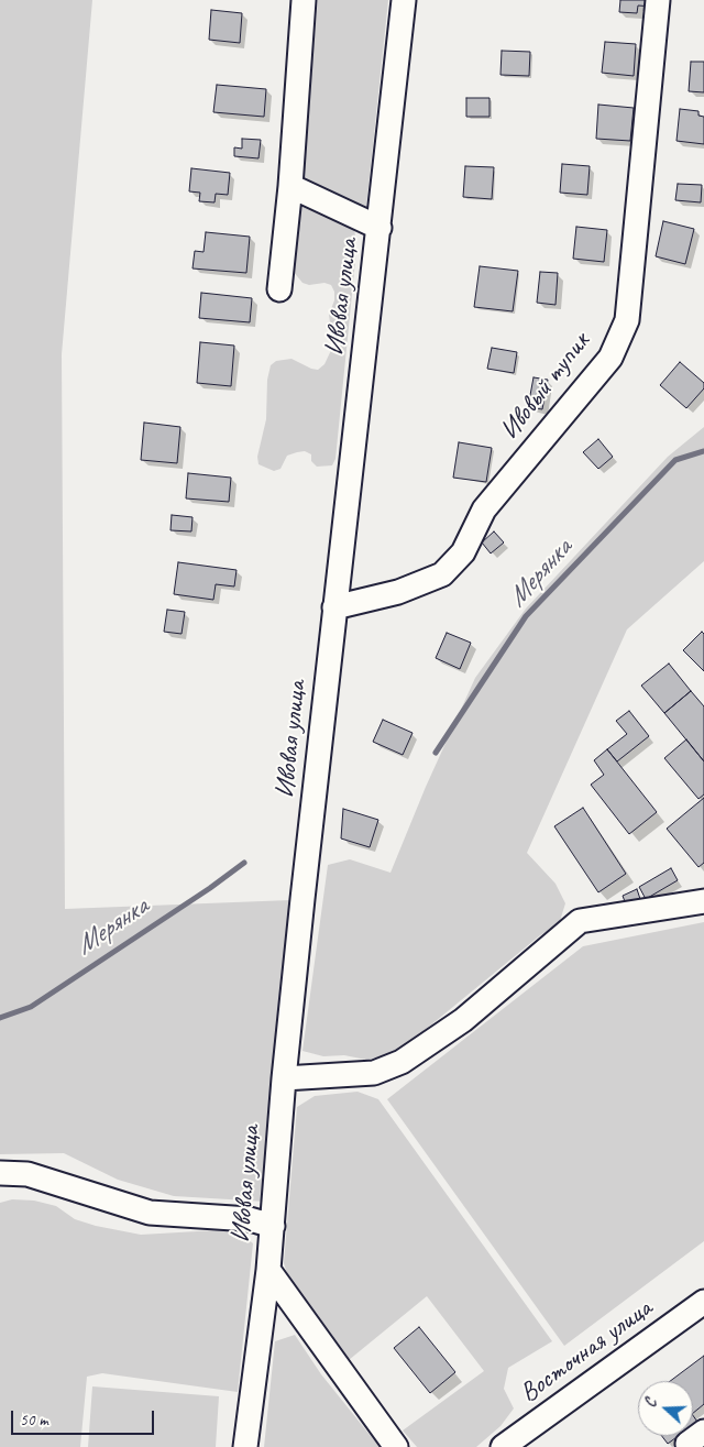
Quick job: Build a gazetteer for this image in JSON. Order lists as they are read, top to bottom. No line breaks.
{"streets":{"street":["Ивовая улица","Ивовый тупик","Восточная улица"]},"crossings":[["Ивовая улица","Ивовый тупик"]],"water":["Мерянка"],"scale_bar":"50 m","north":"left"}
